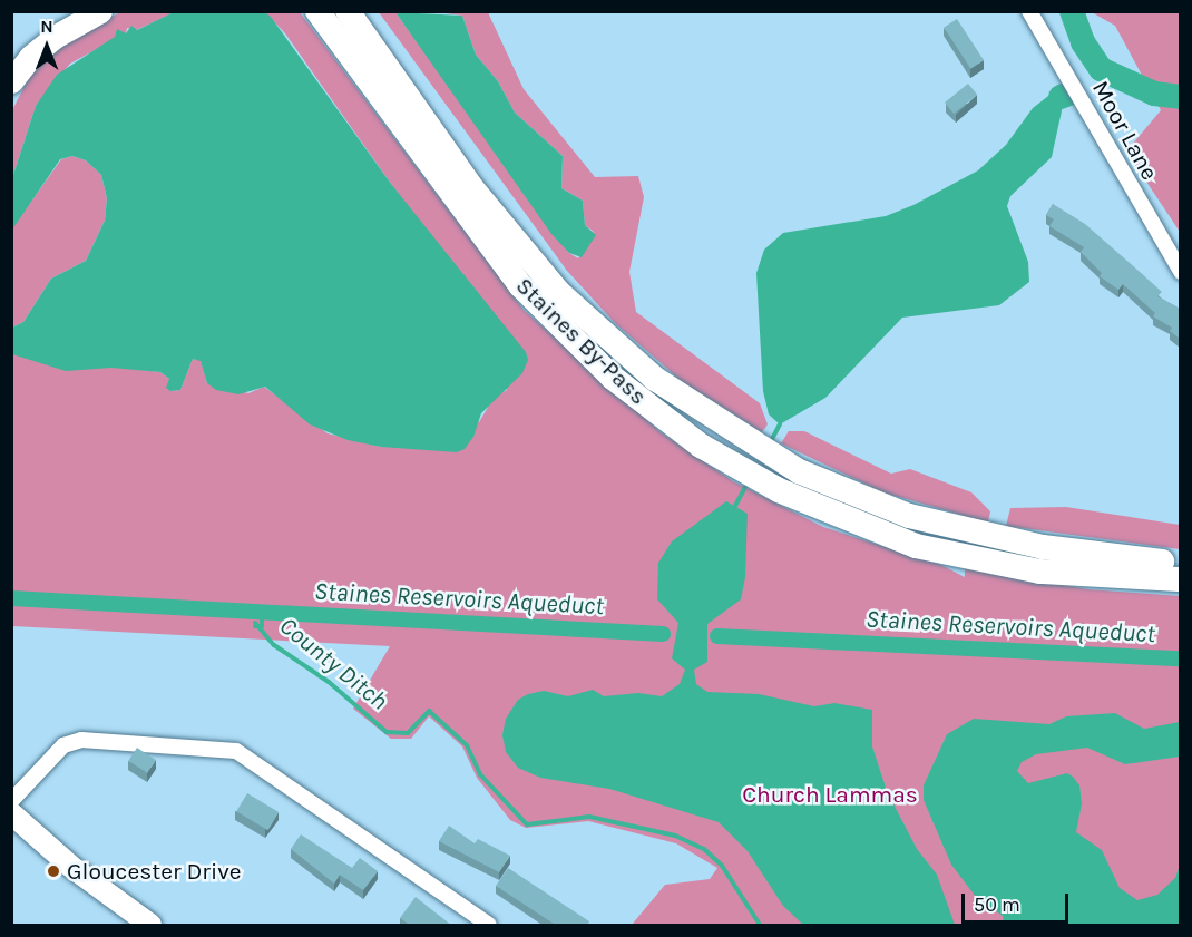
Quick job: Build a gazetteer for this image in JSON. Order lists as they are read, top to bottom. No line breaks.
{"streets":{"highway":["Staines By-Pass"],"street":["Moor Lane"]},"water":["Staines Reservoirs Aqueduct","County Ditch"],"parks":["Church Lammas"],"places":["Gloucester Drive"],"scale_bar":"50 m","north":"top"}
